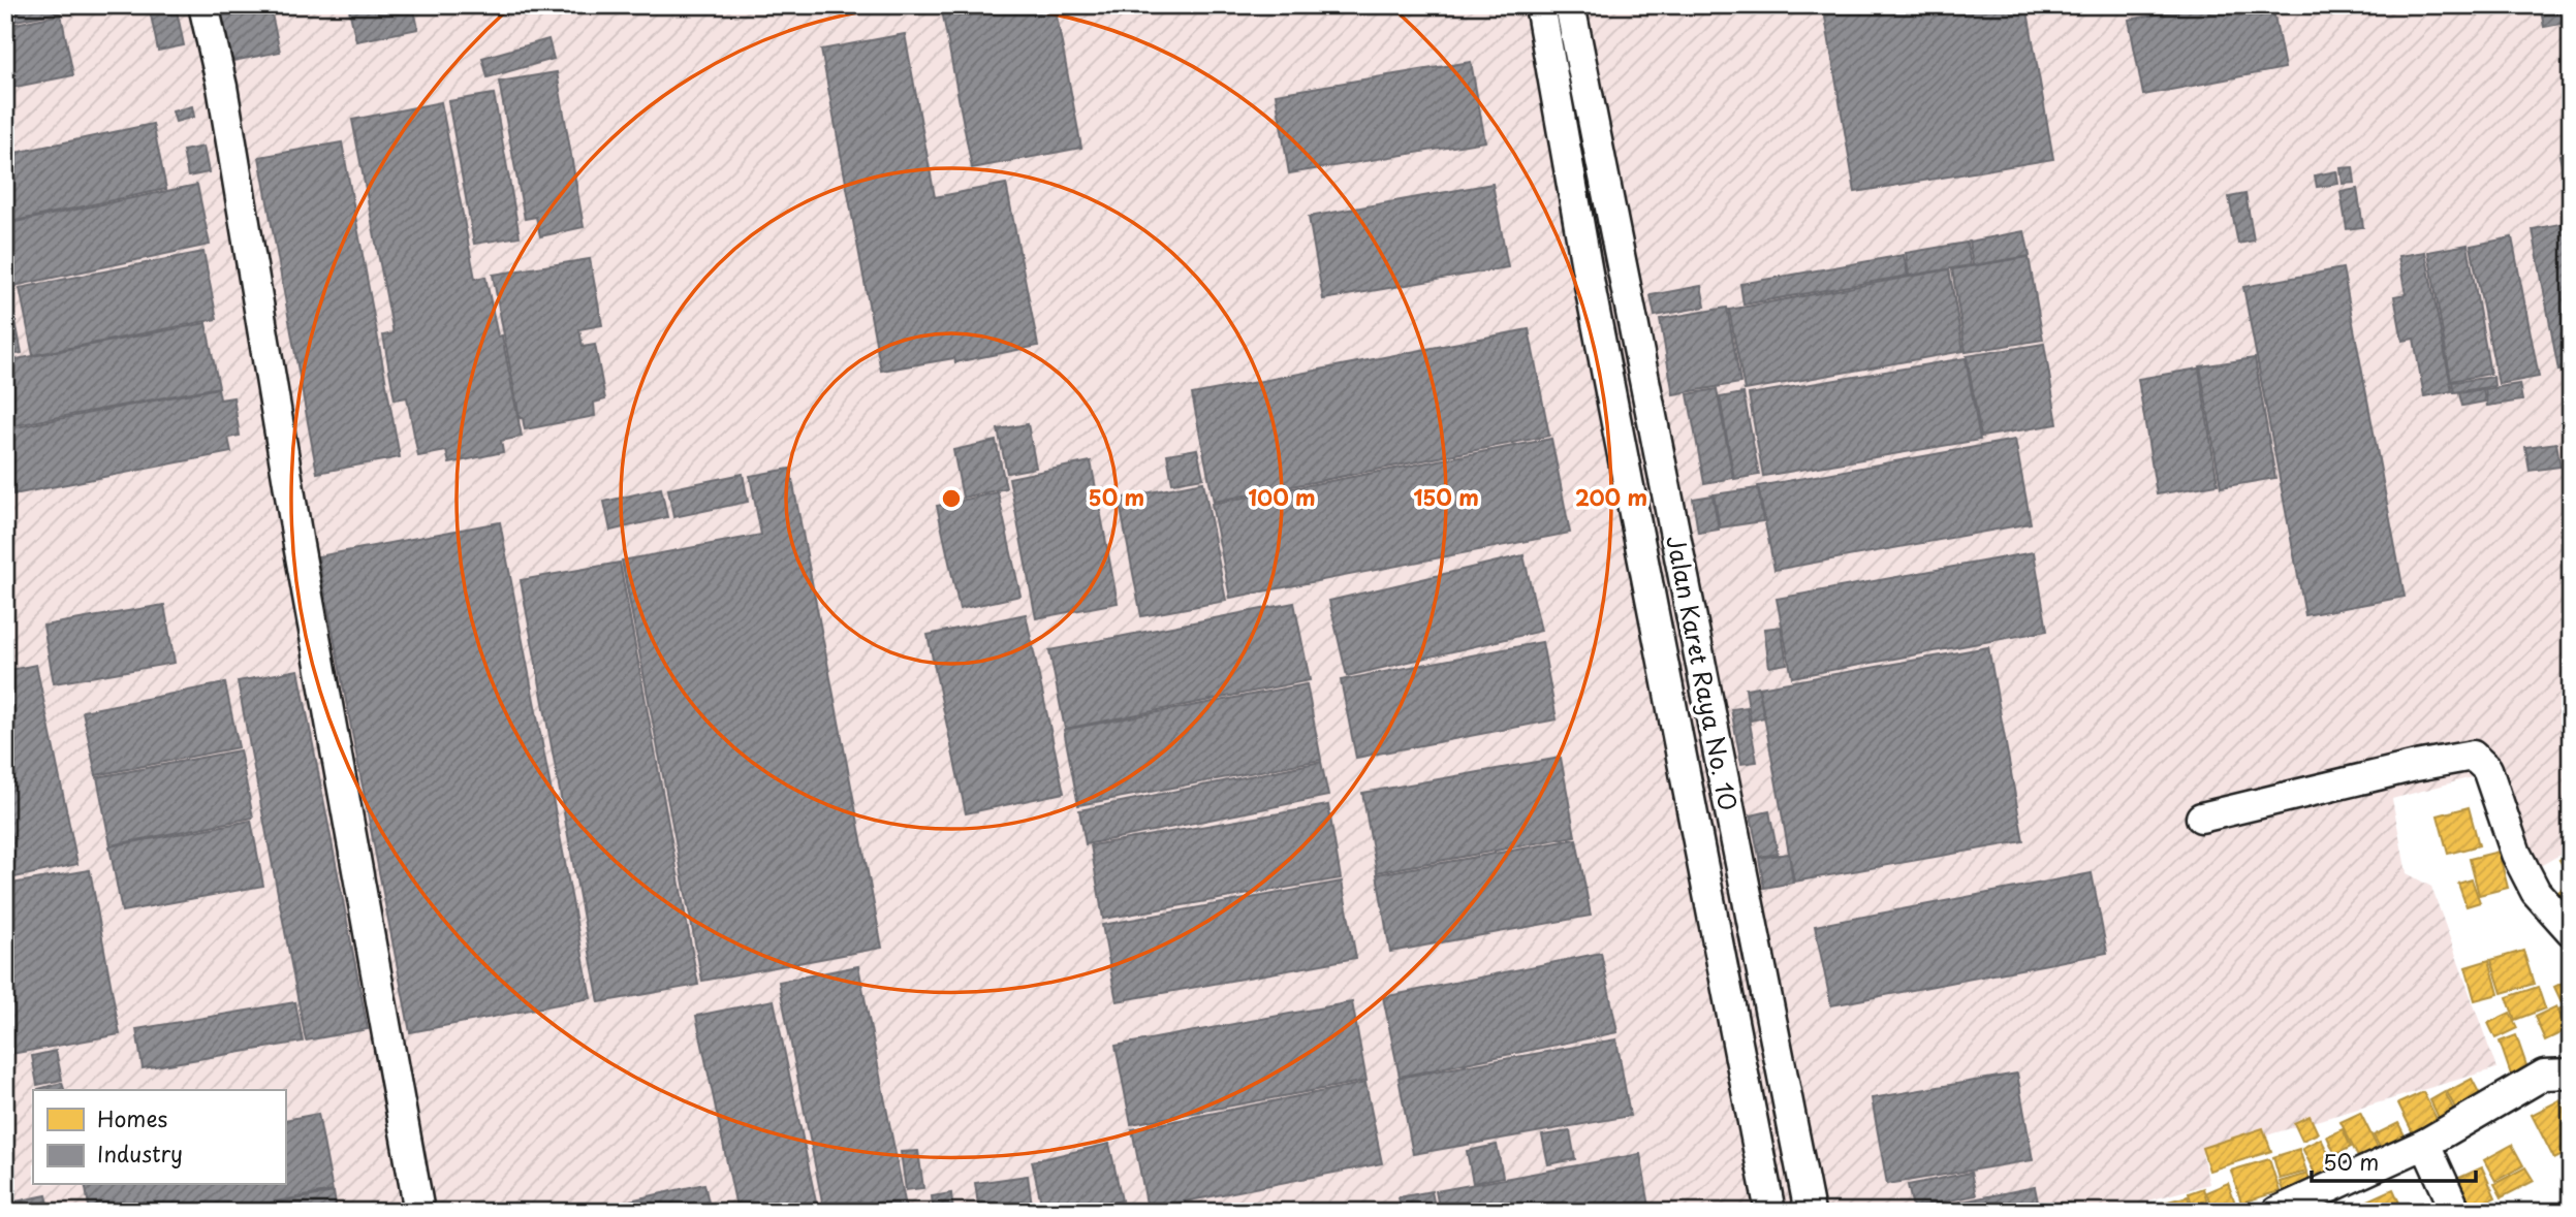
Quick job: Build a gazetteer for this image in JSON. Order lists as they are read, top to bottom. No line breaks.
{"streets":{"street":["Jalan Karet Raya No. 10"]},"legend":["Homes","Industry"],"scale_bar":"50 m","rings":["50 m","100 m","150 m","200 m"]}
